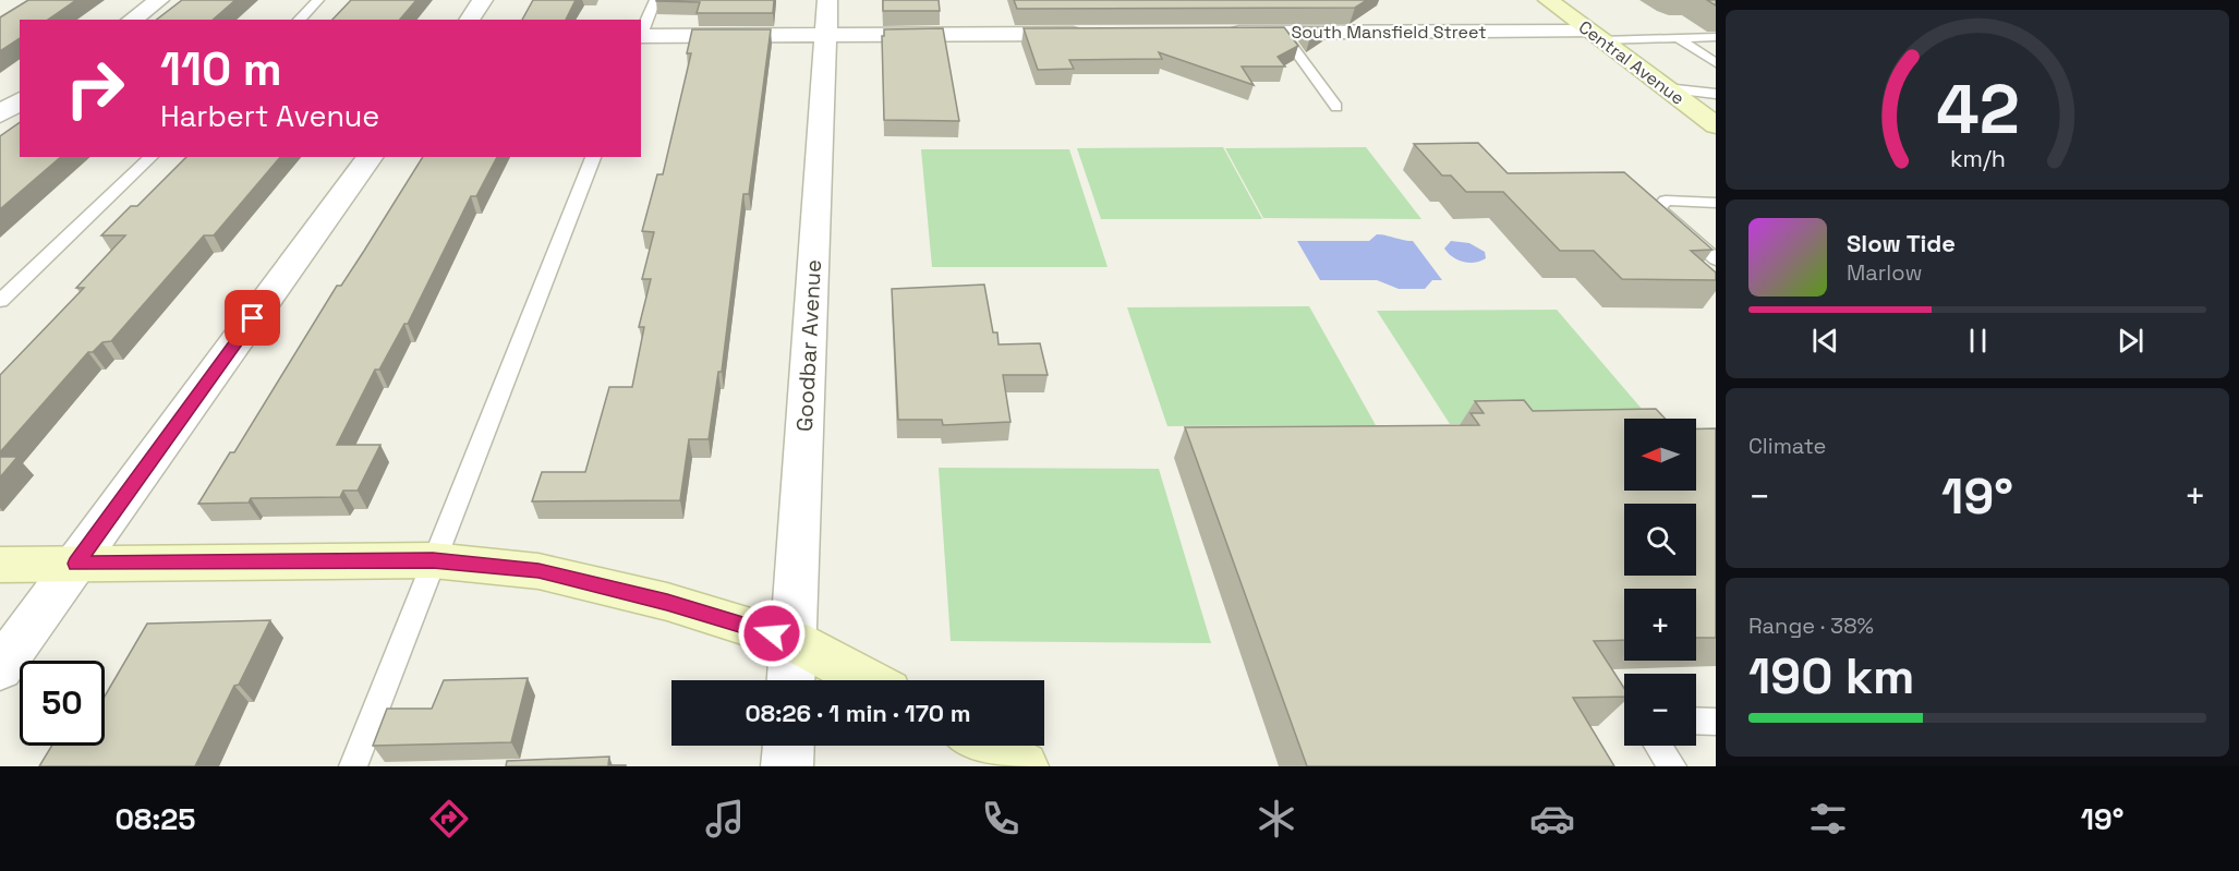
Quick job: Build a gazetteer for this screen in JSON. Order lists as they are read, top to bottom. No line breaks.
{"streets":{"main road":["Central Avenue"],"street":["South Mansfield Street","Goodbar Avenue"]},"crossings":[["South Mansfield Street","Central Avenue"]],"north":"left","page":{"turn":["110 m","Harbert Avenue"],"song":["Slow Tide","Marlow"],"tile":["Climate",["Range · 38%","190 km"]],"map_buttons":["+","−"],"heat":["−","19°","+"],"limit":"50","trip":"08:26 · 1 min · 170 m","tabs":["08:25","19°"],"gauge":["42","km/h"]}}
